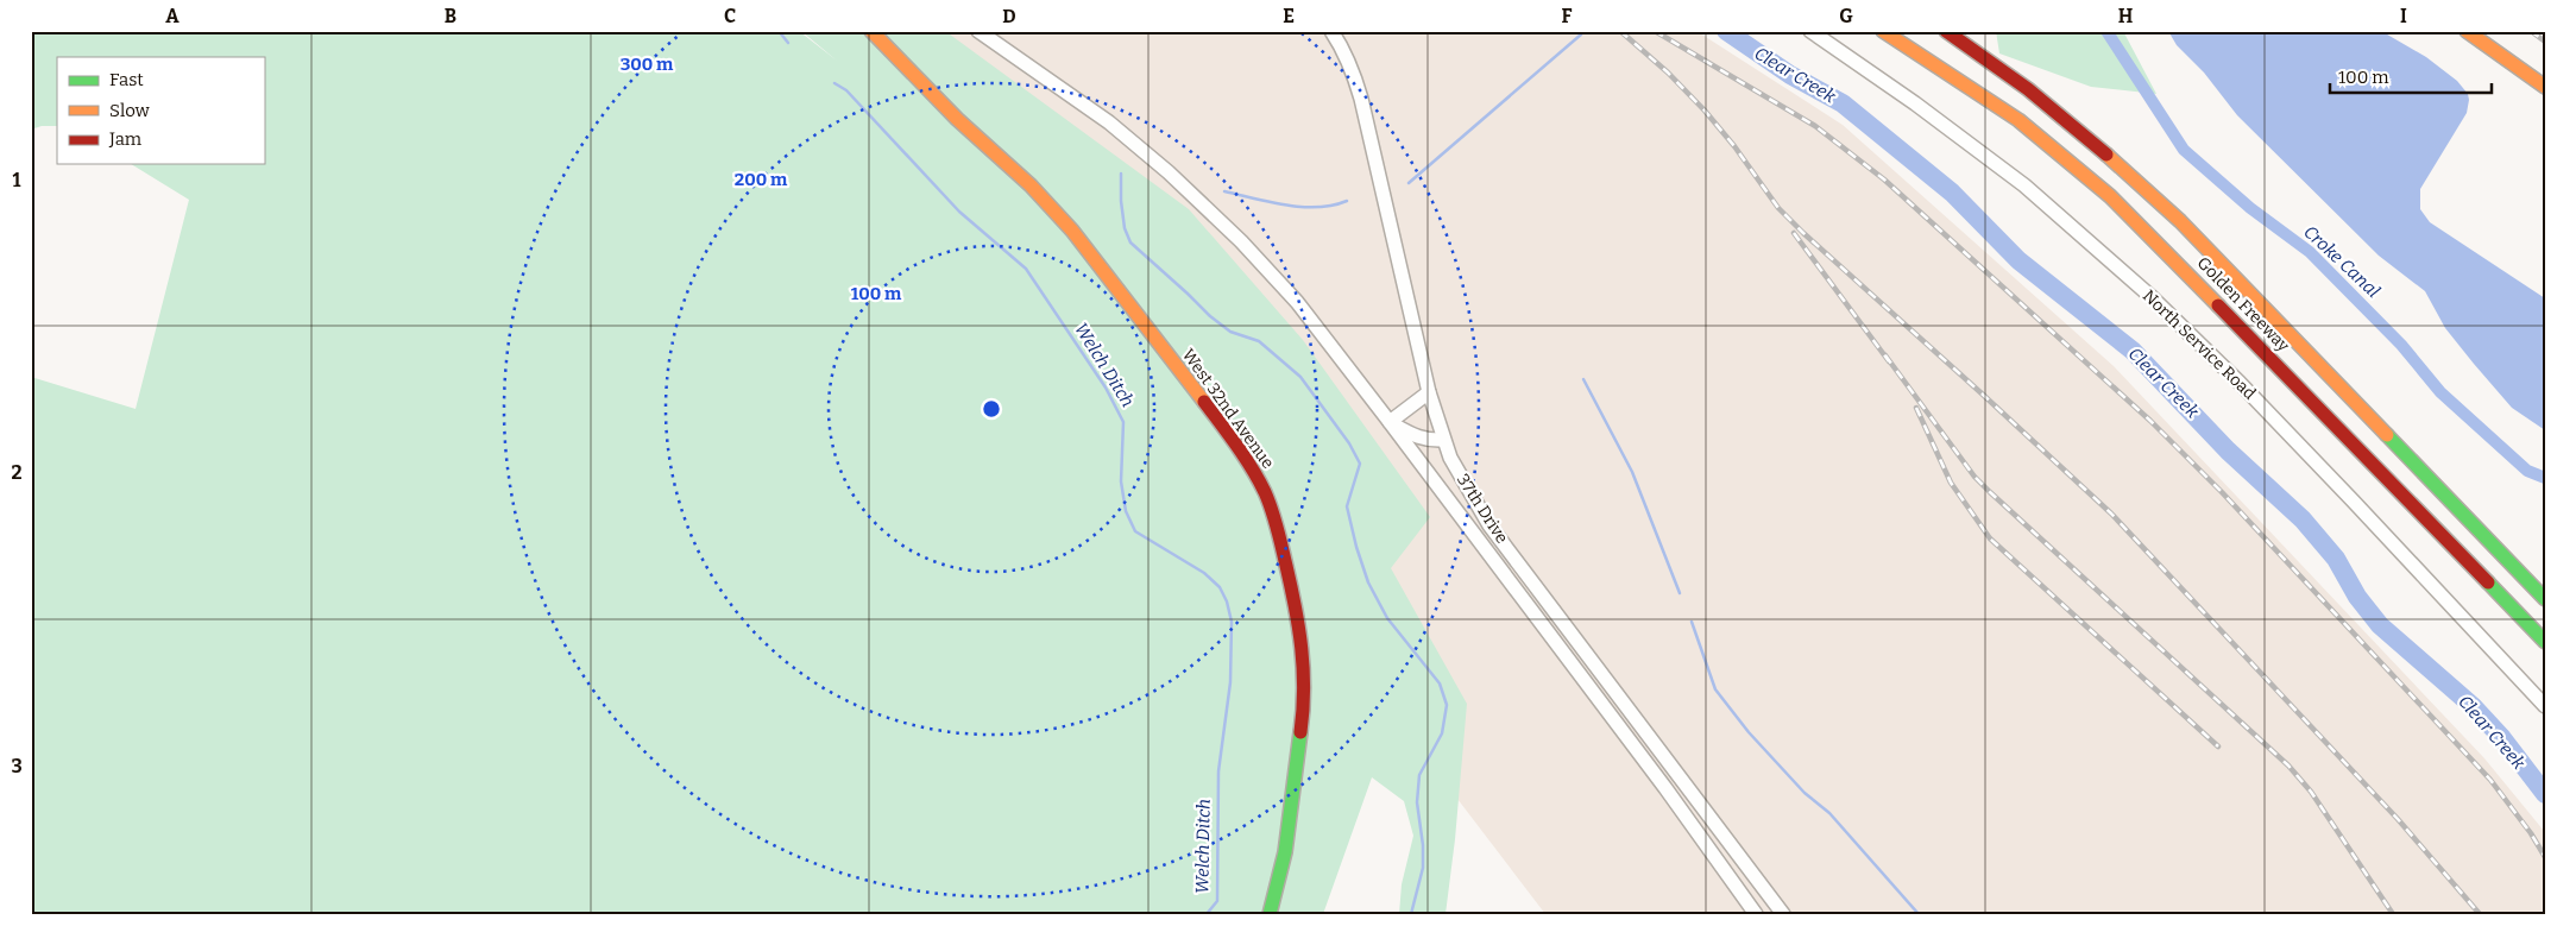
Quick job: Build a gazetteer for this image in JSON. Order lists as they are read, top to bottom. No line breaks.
{"streets":{"main road":["Golden Freeway","West 32nd Avenue"],"street":["North Service Road","37th Drive"]},"water":["Clear Creek","Croke Canal","Welch Ditch"],"legend":["Fast","Slow","Jam"],"scale_bar":"100 m","grid":{"columns":["A","B","C","D","E","F","G","H","I"],"rows":["1","2","3"]},"rings":["300 m","200 m","100 m"]}
